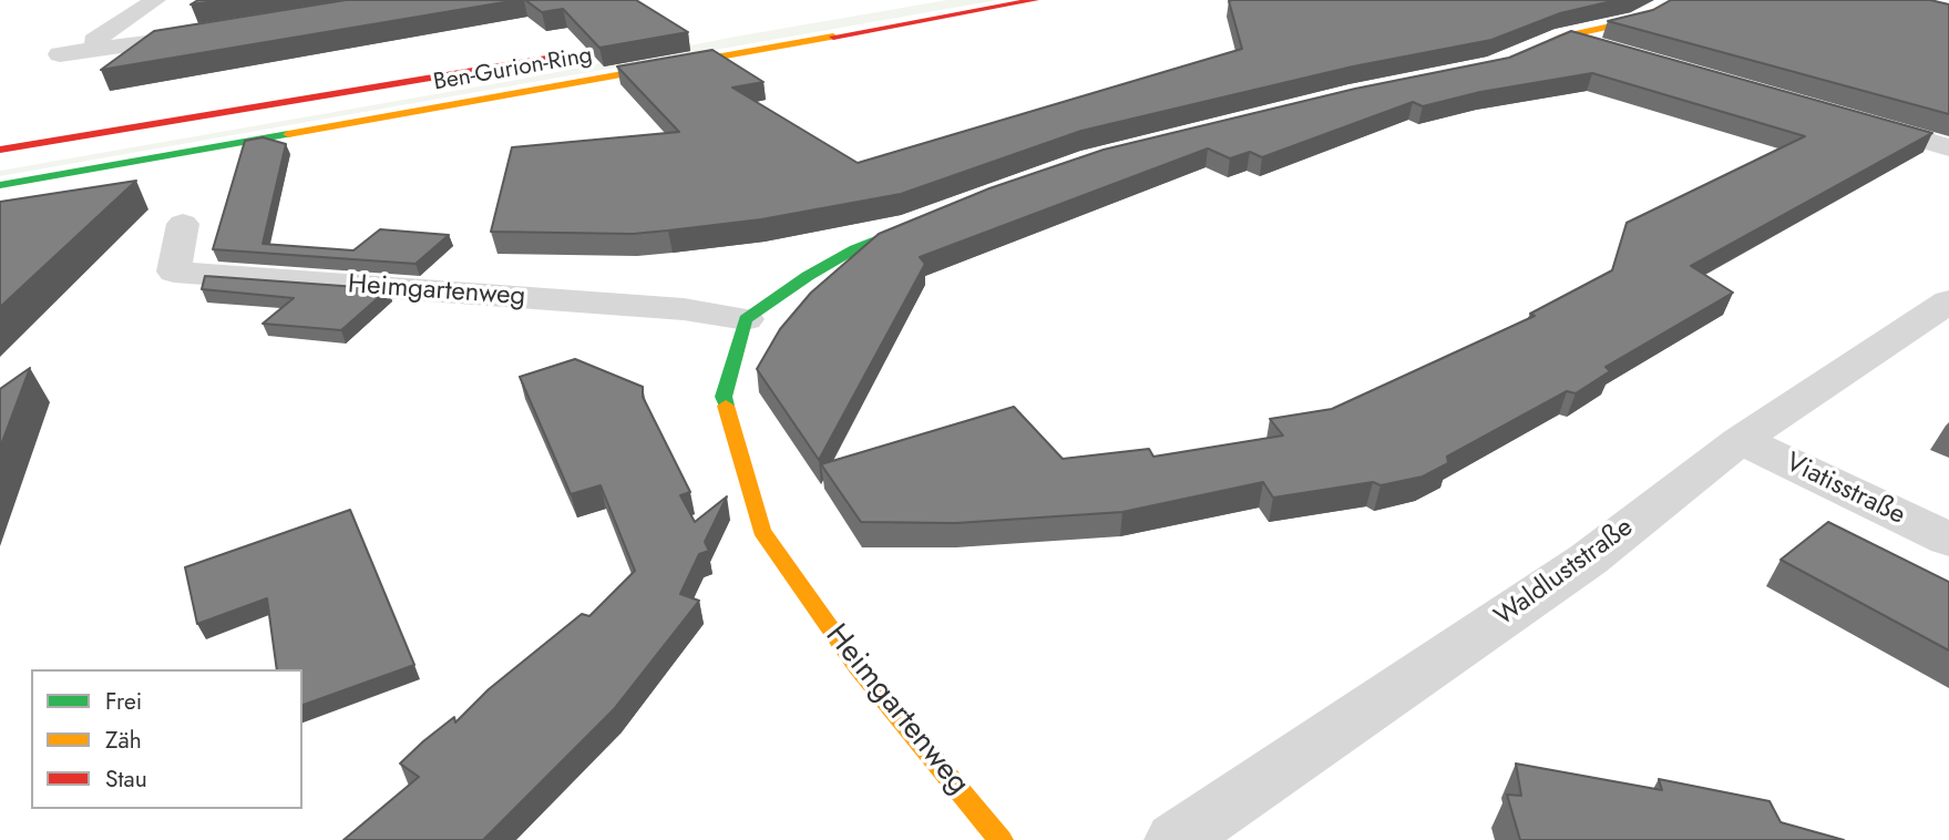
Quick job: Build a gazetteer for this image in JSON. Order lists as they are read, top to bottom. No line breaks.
{"streets":{"main road":["Ben-Gurion-Ring","Heimgartenweg"],"street":["Viatisstraße","Waldluststraße"]},"crossings":[["Viatisstraße","Waldluststraße"]],"legend":["Frei","Zäh","Stau"]}
